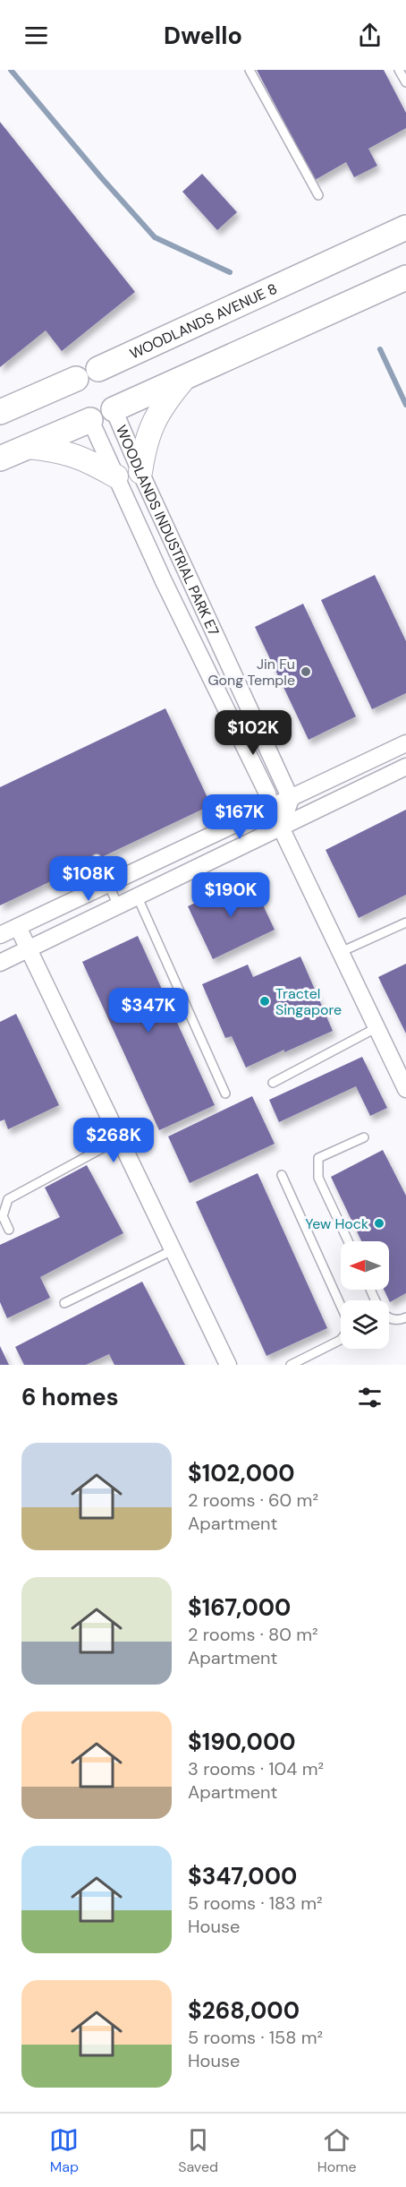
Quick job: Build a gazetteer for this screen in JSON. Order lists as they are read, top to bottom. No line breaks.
{"streets":{"main road":["WOODLANDS AVENUE 8"],"street":["WOODLANDS INDUSTRIAL PARK E7"]},"places":["Jin Fu Gong Temple","Tractel Singapore","Yew Hock"],"north":"left","page":{"header":"Dwello","price":["$102K","$167K","$108K","$190K","$347K","$268K"],"heading":"6 homes","list":[{"name":"$102,000","note":"2 rooms · 60 m² · Apartment"},{"name":"$167,000","note":"2 rooms · 80 m² · Apartment"},{"name":"$190,000","note":"3 rooms · 104 m² · Apartment"},{"name":"$347,000","note":"5 rooms · 183 m² · House"},{"name":"$268,000","note":"5 rooms · 158 m² · House"}],"tabs":["Map","Saved","Home"]}}
